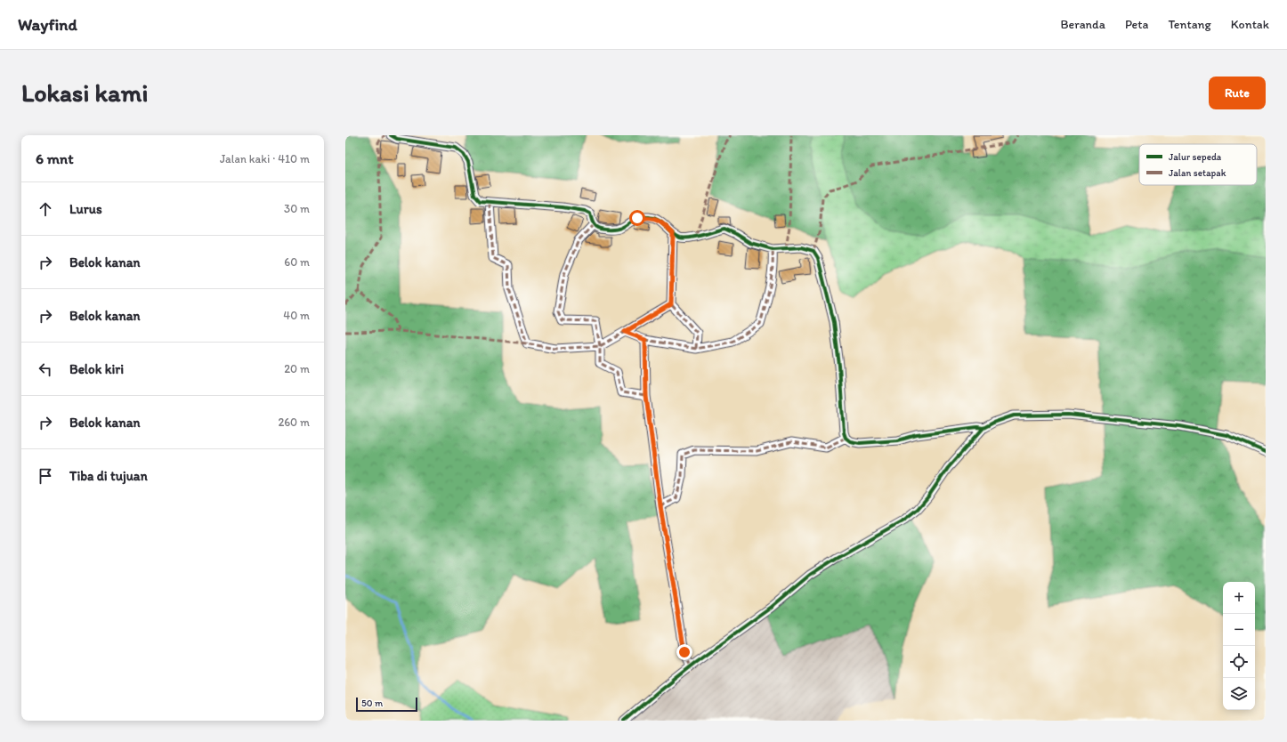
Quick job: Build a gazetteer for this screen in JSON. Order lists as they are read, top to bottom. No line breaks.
{"legend":["Jalur sepeda","Jalan setapak"],"scale_bar":"50 m","page":{"header":"Wayfind","nav":["Beranda","Peta","Tentang","Kontak"],"buttons":"Rute","title":"Lokasi kami","heading":["6 mnt","Jalan kaki · 410 m"],"list":[["Lurus","30 m"],["Belok kanan","60 m"],["Belok kanan","40 m"],["Belok kiri","20 m"],["Belok kanan","260 m"],"Tiba di tujuan"],"map_buttons":["+","−"],"scale":"50 m"}}
